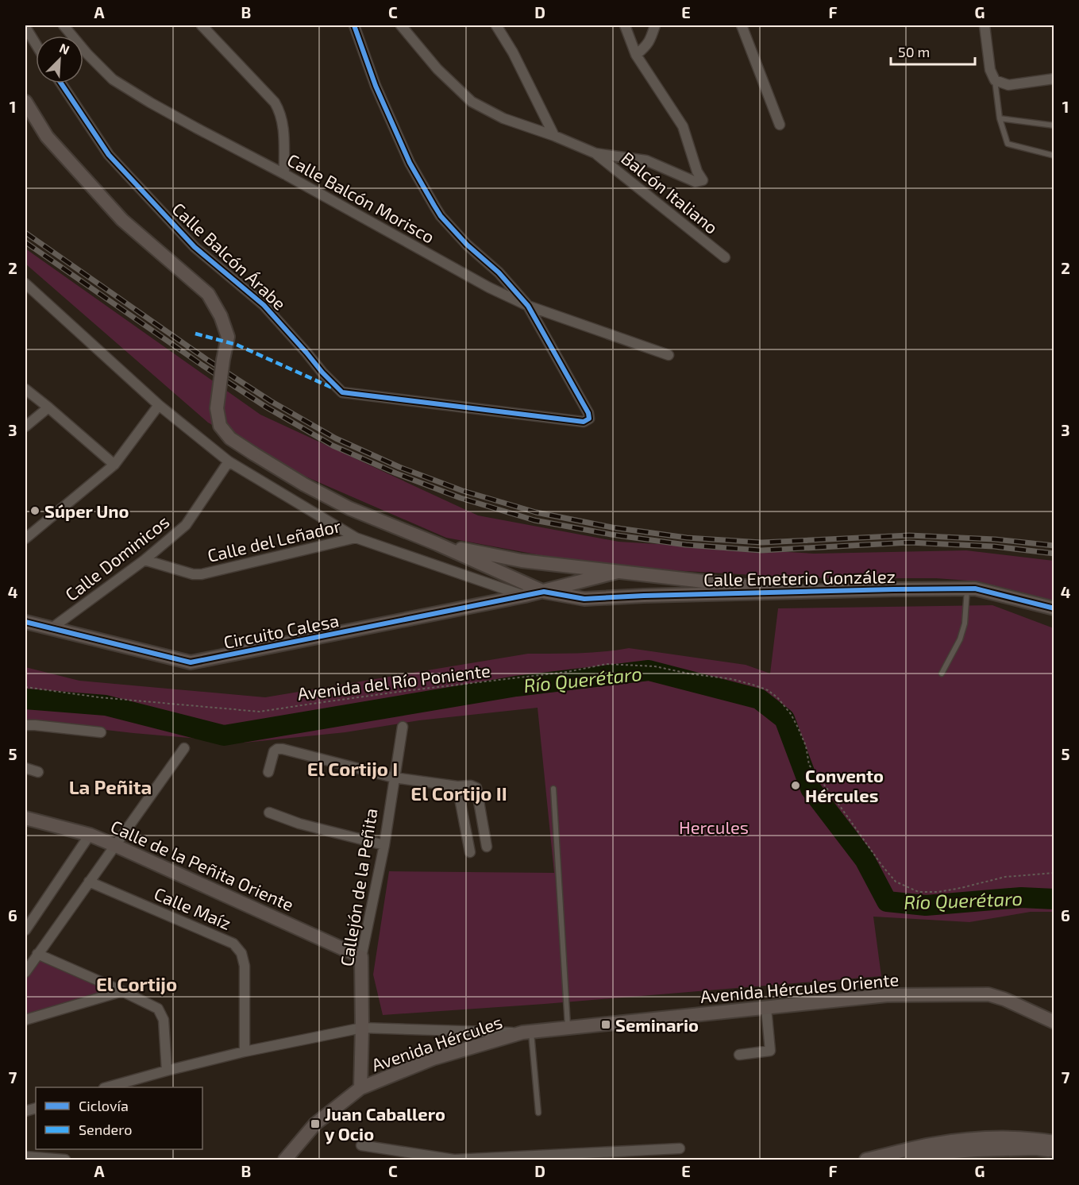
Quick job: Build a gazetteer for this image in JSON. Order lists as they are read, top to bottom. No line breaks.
{"streets":{"street":["Balcón Italiano","Calle Balcón Morisco","Calle Balcón Árabe","Calle del Leñador","Calle Dominicos","Calle Emeterio González","Circuito Calesa","Calle de la Peñita Oriente","Callejón de la Peñita","Calle Maíz","Avenida Hércules Oriente","Avenida Hércules"],"path":["Avenida del Río Poniente"]},"crossings":[["Calle Balcón Morisco","Calle Balcón Árabe"],["Calle del Leñador","Calle Dominicos"],["Calle Dominicos","Circuito Calesa"],["Calle Emeterio González","Circuito Calesa"],["Calle de la Peñita Oriente","Callejón de la Peñita"],["Callejón de la Peñita","Avenida Hércules"],["Avenida Hércules Oriente","Avenida Hércules"]],"districts":["El Cortijo I","La Peñita","El Cortijo II","El Cortijo"],"water":["Río Querétaro"],"parks":["Hercules"],"places":{"other":["Súper Uno","Convento Hércules"],"transit":["Seminario","Juan Caballero y Ocio"]},"legend":["Ciclovía","Sendero"],"scale_bar":"50 m","north":"top right","grid":{"columns":["A","B","C","D","E","F","G"],"rows":["1","2","3","4","5","6","7"]}}
